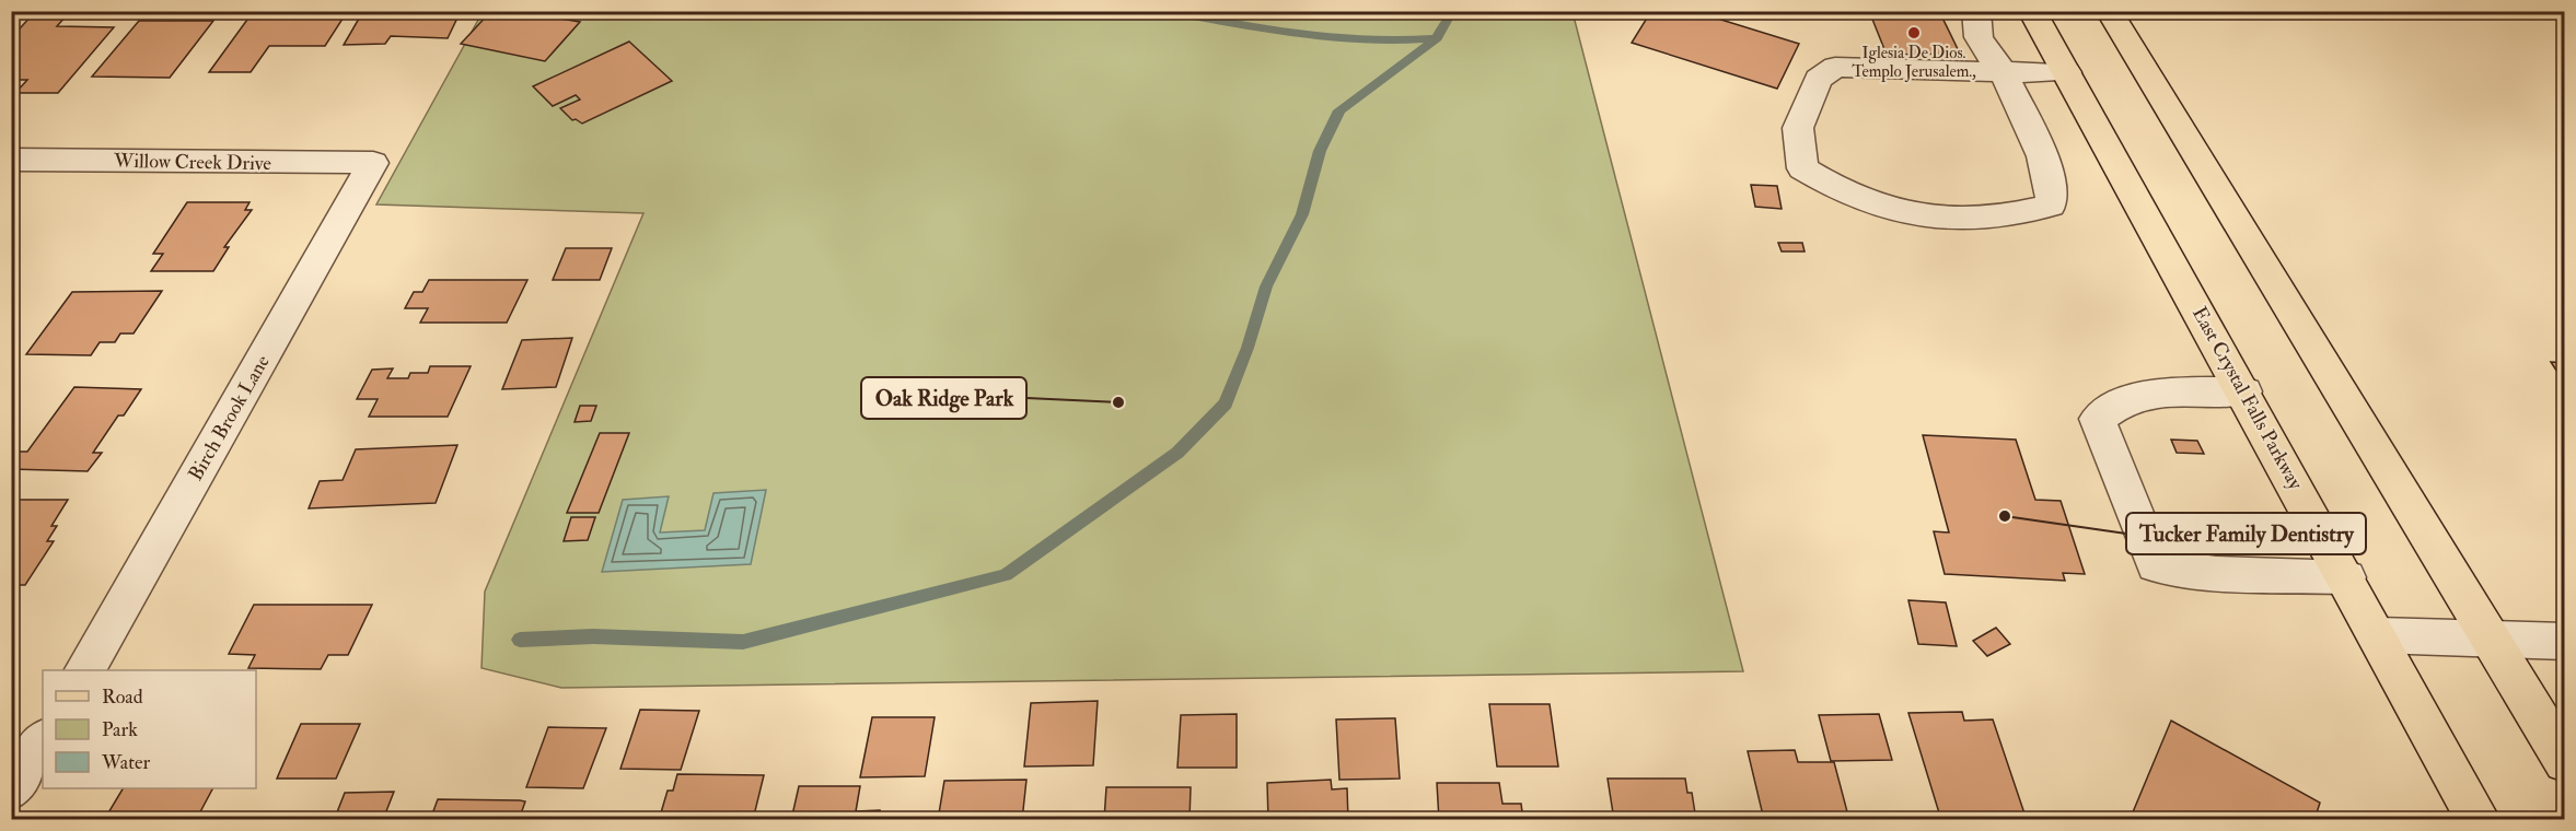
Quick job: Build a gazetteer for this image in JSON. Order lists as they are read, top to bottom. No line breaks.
{"streets":{"main road":["East Crystal Falls Parkway"],"street":["Willow Creek Drive","Birch Brook Lane"]},"crossings":[["Willow Creek Drive","Birch Brook Lane"]],"places":["Iglesia De Dios. Templo Jerusalem.,","Oak Ridge Park","Tucker Family Dentistry"],"legend":["Road","Park","Water"]}
